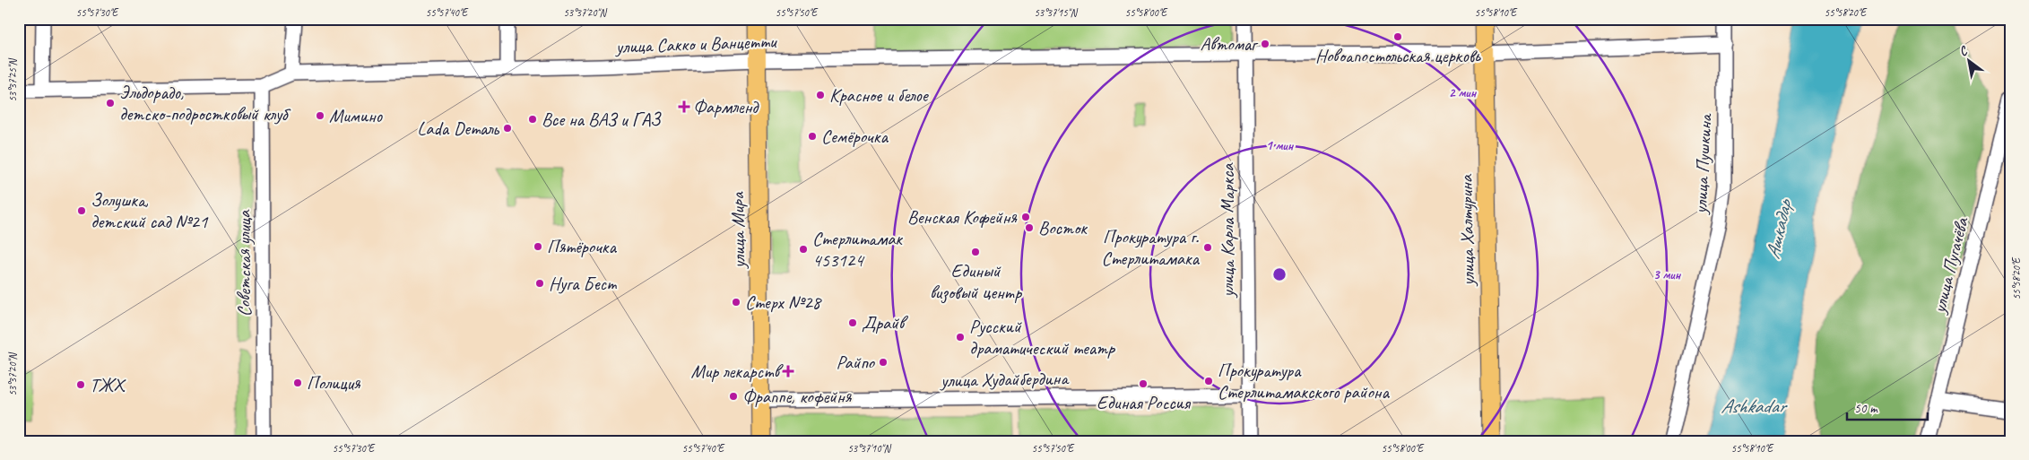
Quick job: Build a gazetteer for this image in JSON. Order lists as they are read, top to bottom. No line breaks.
{"streets":{"main road":["улица Мира","улица Халтурина"],"street":["улица Сакко и Ванцетти","улица Пушкина","улица Карла Маркса","Советская улица","улица Пугачёва","улица Худайбердина"]},"crossings":[["улица Сакко и Ванцетти","улица Пушкина"],["улица Сакко и Ванцетти","улица Мира"],["улица Сакко и Ванцетти","улица Карла Маркса"],["улица Сакко и Ванцетти","улица Халтурина"],["улица Сакко и Ванцетти","Советская улица"],["улица Мира","улица Худайбердина"],["улица Карла Маркса","улица Худайбердина"]],"water":["Ашкадар","Ashkadar"],"places":{"other":["Новоапостольская церковь","Автомаг","Красное и белое","Эльдорадо, детско-подростковый клуб","Мимино","Все на ВАЗ и ГАЗ","Lada Dеталь","Семёрочка","Золушка, детский сад №21","Венская Кофейня","Восток","Пятёрочка","Прокуратура г. Стерлитамака","Стерлитамак 453124","Единый визовый центр","Нуга Бест","Стерх №28","Драйв","Русский драматический театр","Райпо","Прокуратура Стерлитамакского района","Полиция","Единая Россия","ТЖХ","Фраппе, кофейня"],"health":["Фармленд","Мир лекарств"]},"scale_bar":"50 m","north":"top left","coordinates":["55°57'30\"E","55°57'40\"E","53°37'20\"N","55°57'50\"E","53°37'15\"N","55°58'00\"E","55°58'10\"E","55°58'20\"E","53°37'25\"N","53°37'10\"N"],"rings":["2 мин","1 мин","3 мин"]}
